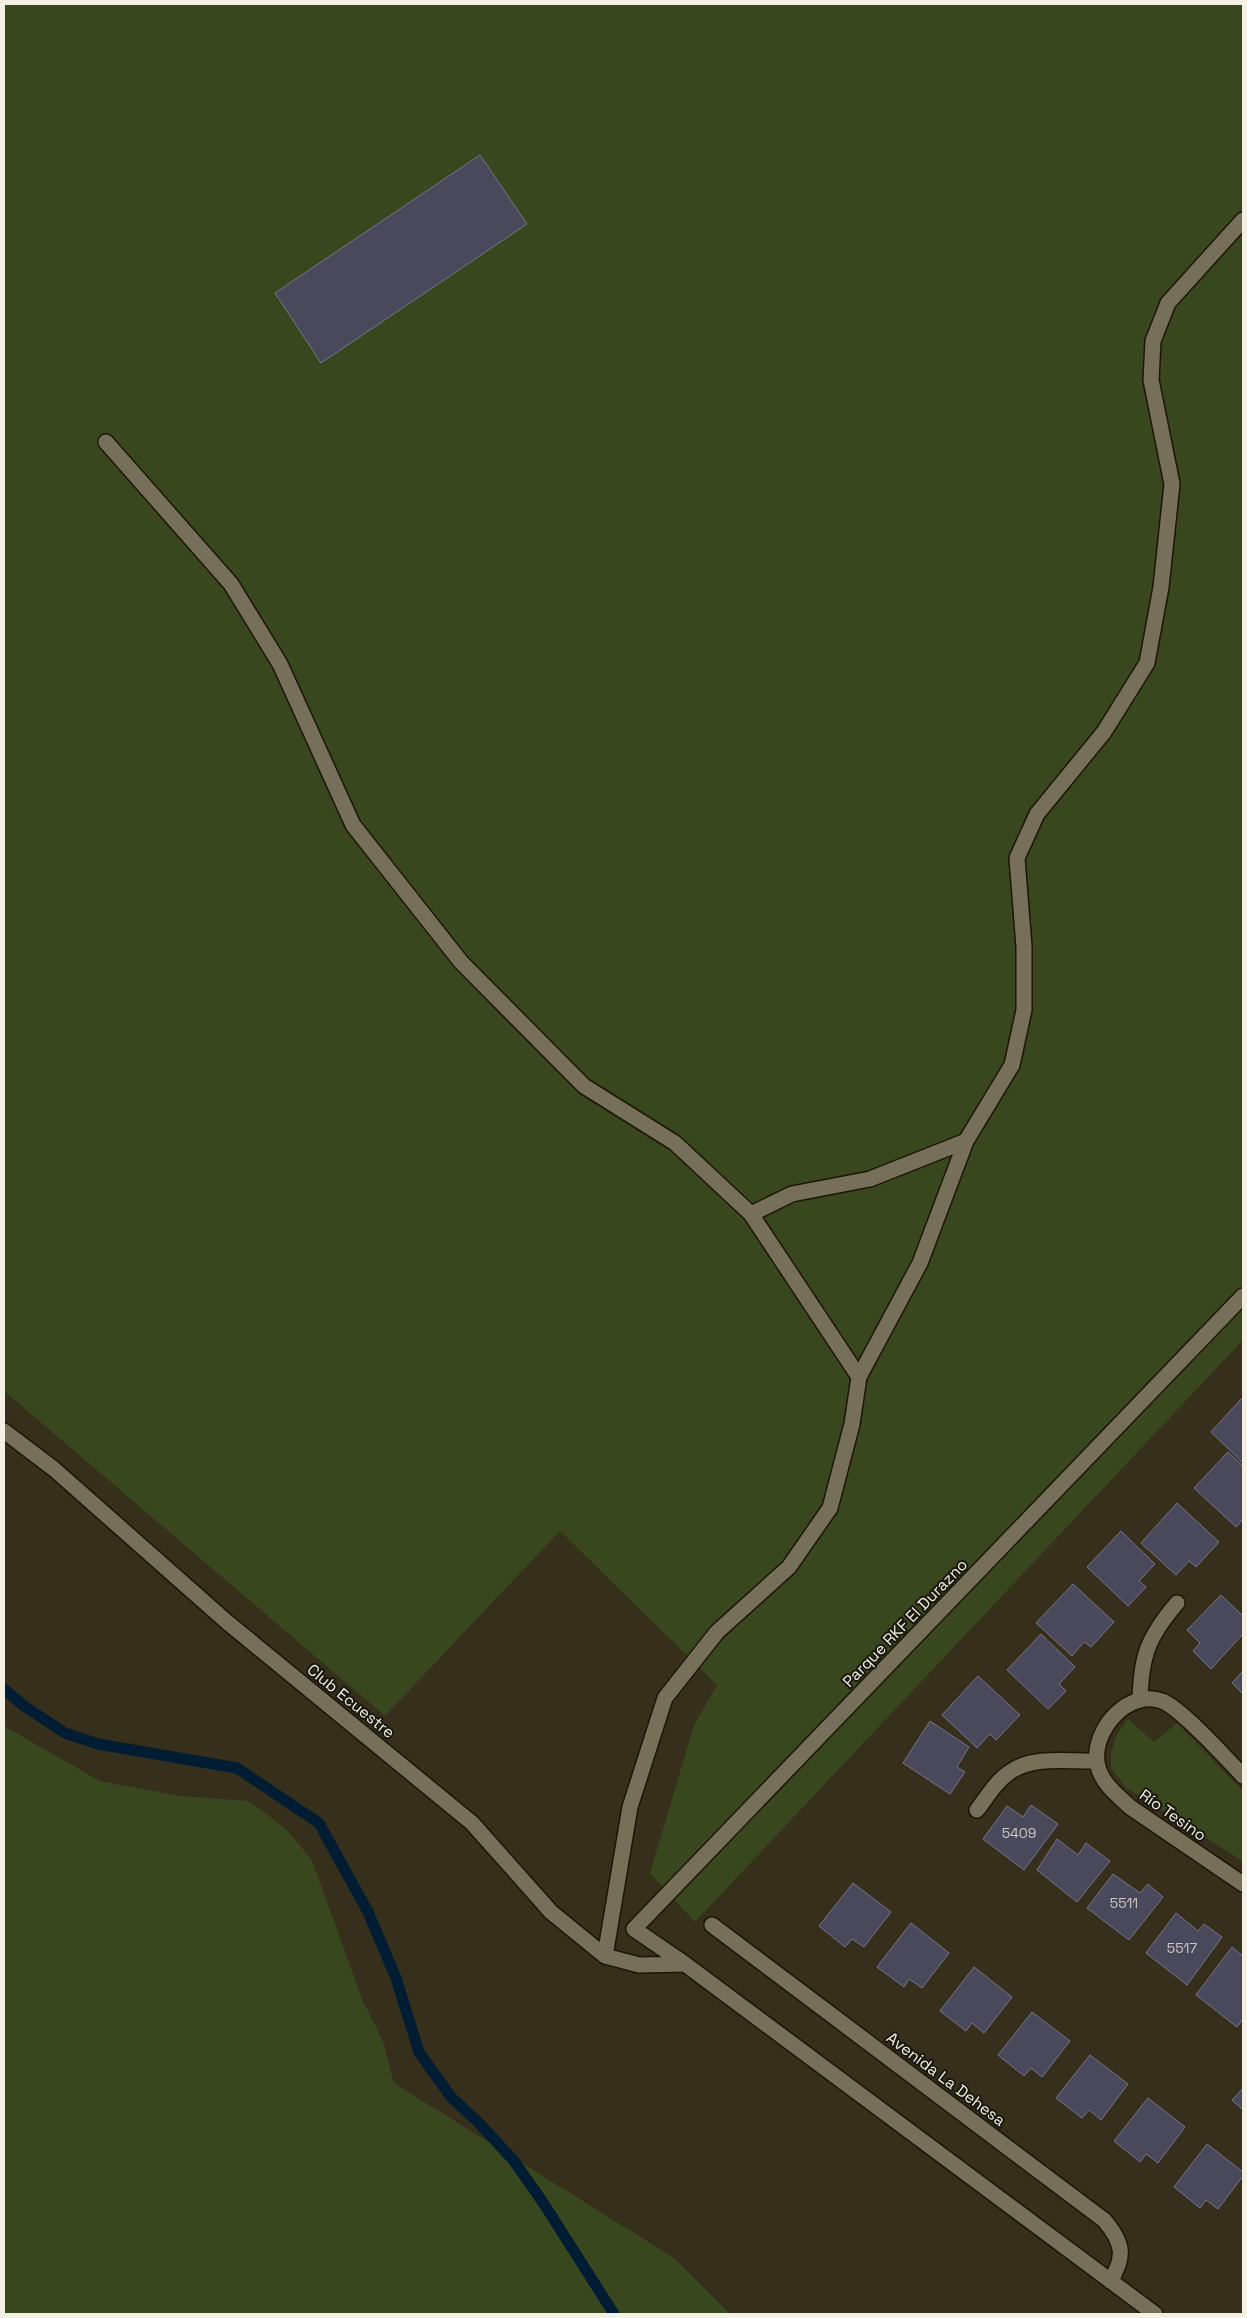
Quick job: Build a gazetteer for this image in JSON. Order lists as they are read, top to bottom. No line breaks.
{"streets":{"street":["Parque RKF El Durazno","Club Ecuestre","Río Tesino","Avenida La Dehesa"]},"crossings":[["Parque RKF El Durazno","Club Ecuestre"]],"house_numbers":["5409","5511","5517"]}
